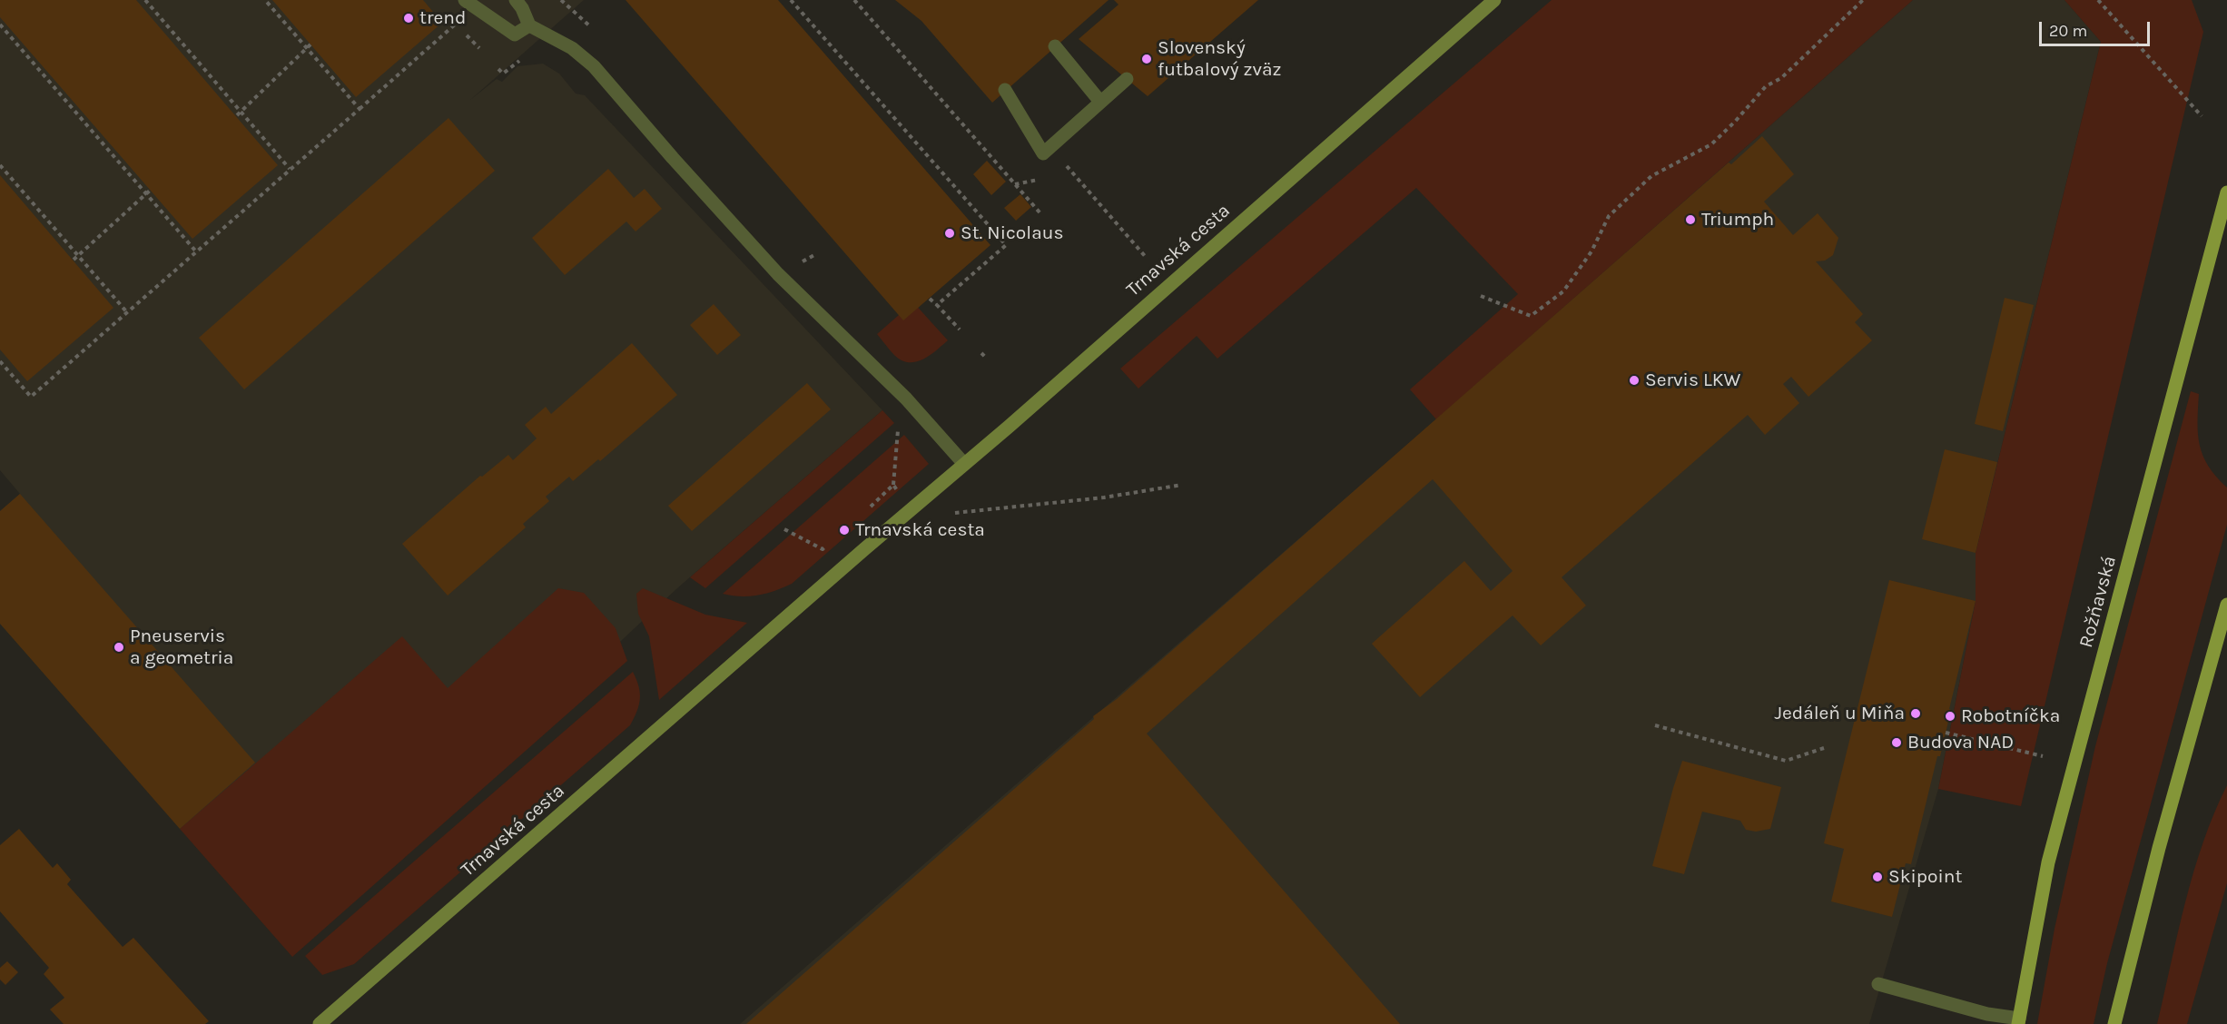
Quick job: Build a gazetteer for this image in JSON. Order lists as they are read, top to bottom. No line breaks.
{"streets":{"main road":["Trnavská cesta","Rožňavská"]},"places":["trend","Slovenský futbalový zväz","Triumph","St. Nicolaus","Servis LKW","Trnavská cesta","Pneuservis a geometria","Jedáleň u Miňa","Robotníčka","Budova NAD","Skipoint"],"scale_bar":"20 m"}
